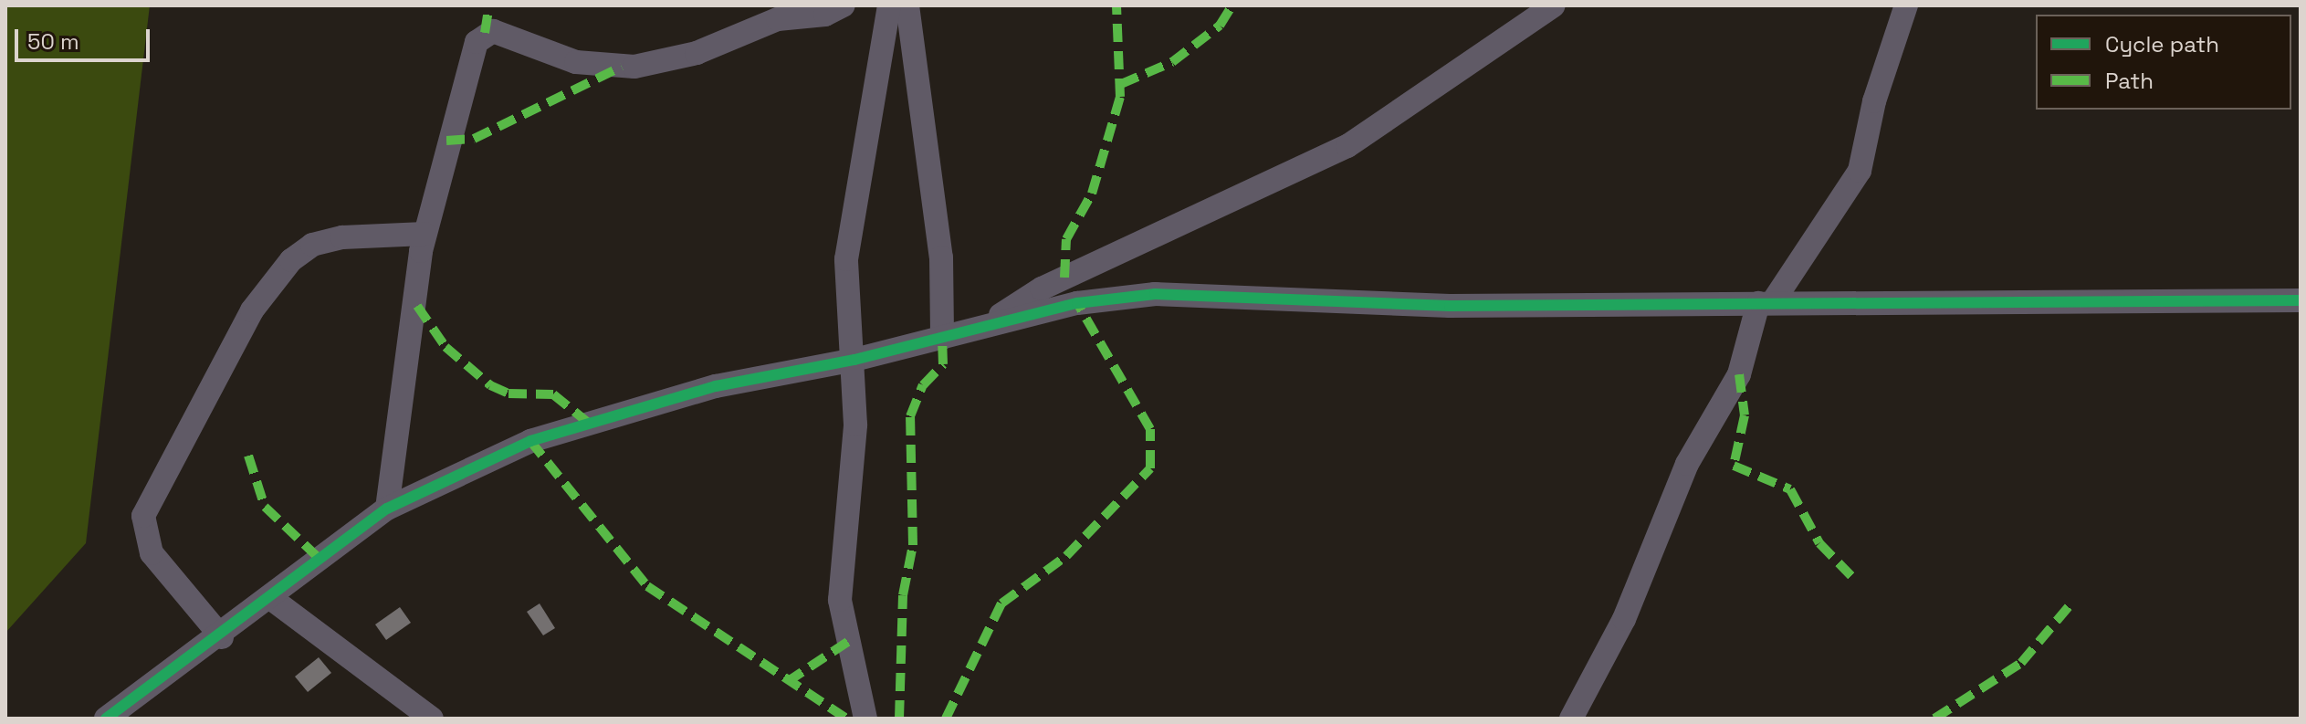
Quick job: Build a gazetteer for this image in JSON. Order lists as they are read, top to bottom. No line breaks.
{"legend":["Cycle path","Path"],"scale_bar":"50 m"}
